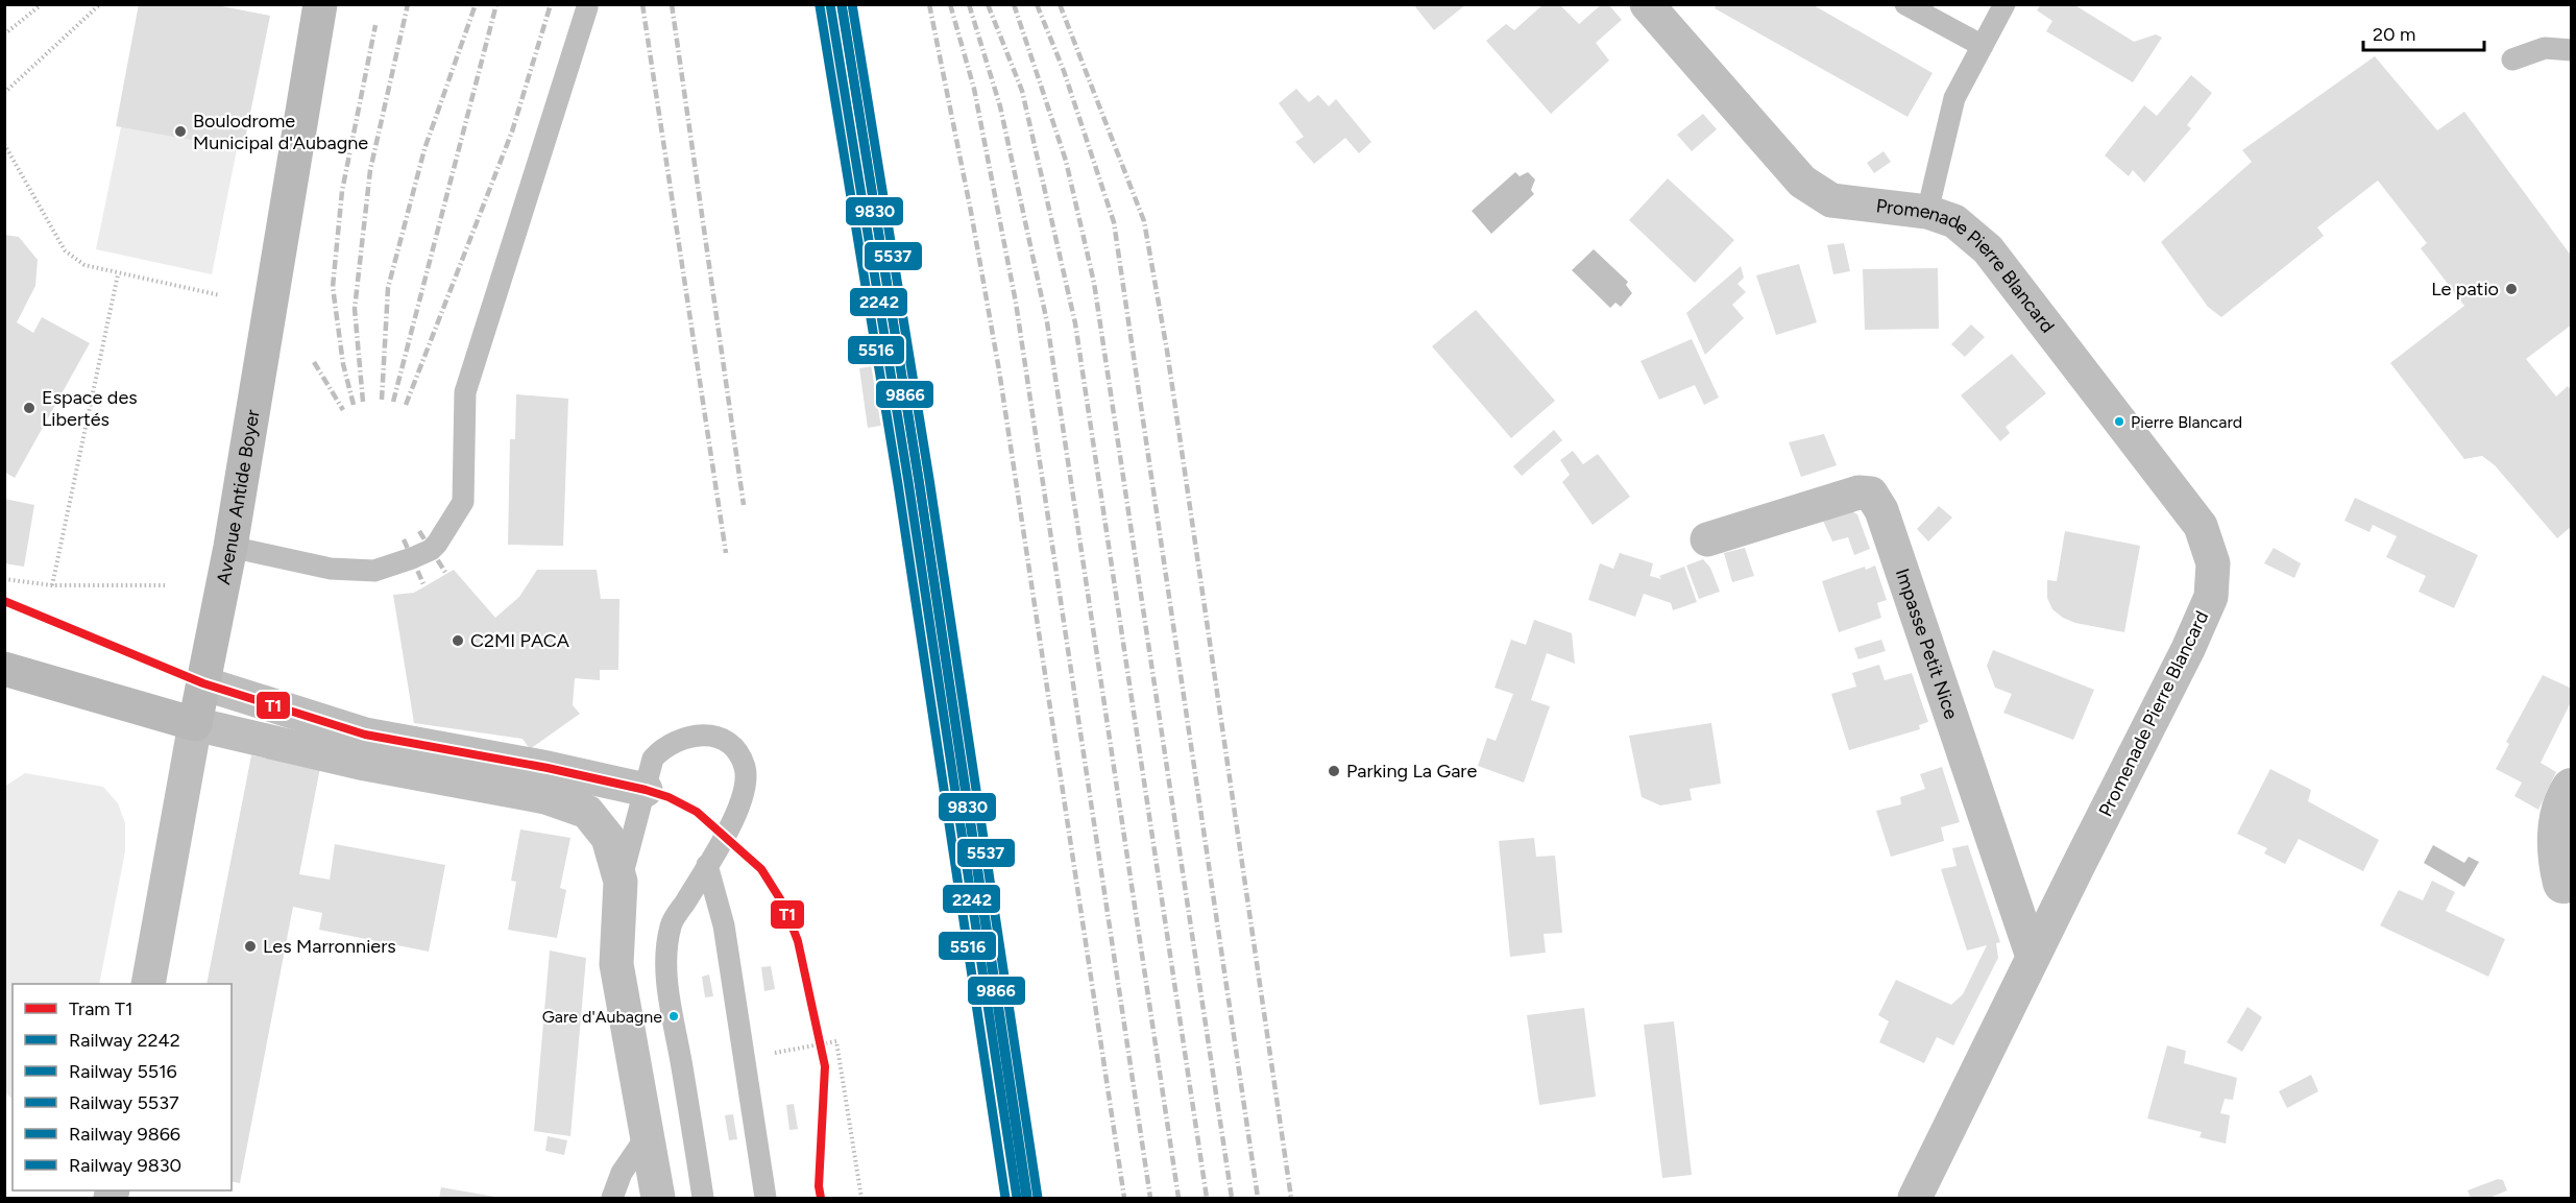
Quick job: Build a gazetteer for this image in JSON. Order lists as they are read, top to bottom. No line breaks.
{"streets":{"main road":["Avenue Antide Boyer"],"street":["Promenade Pierre Blancard","Impasse Petit Nice"]},"crossings":[["Promenade Pierre Blancard","Impasse Petit Nice"]],"places":["Boulodrome Municipal d'Aubagne","Le patio","Espace des Libertés","Pierre Blancard","C2MI PACA","Parking La Gare","Les Marronniers","Gare d'Aubagne"],"lines":["rail line 2242","rail line 5537","rail line 9866","rail line 5516","rail line 9830","tram line T1"],"legend":["Tram T1","Railway 2242","Railway 5516","Railway 5537","Railway 9866","Railway 9830"],"scale_bar":"20 m"}
